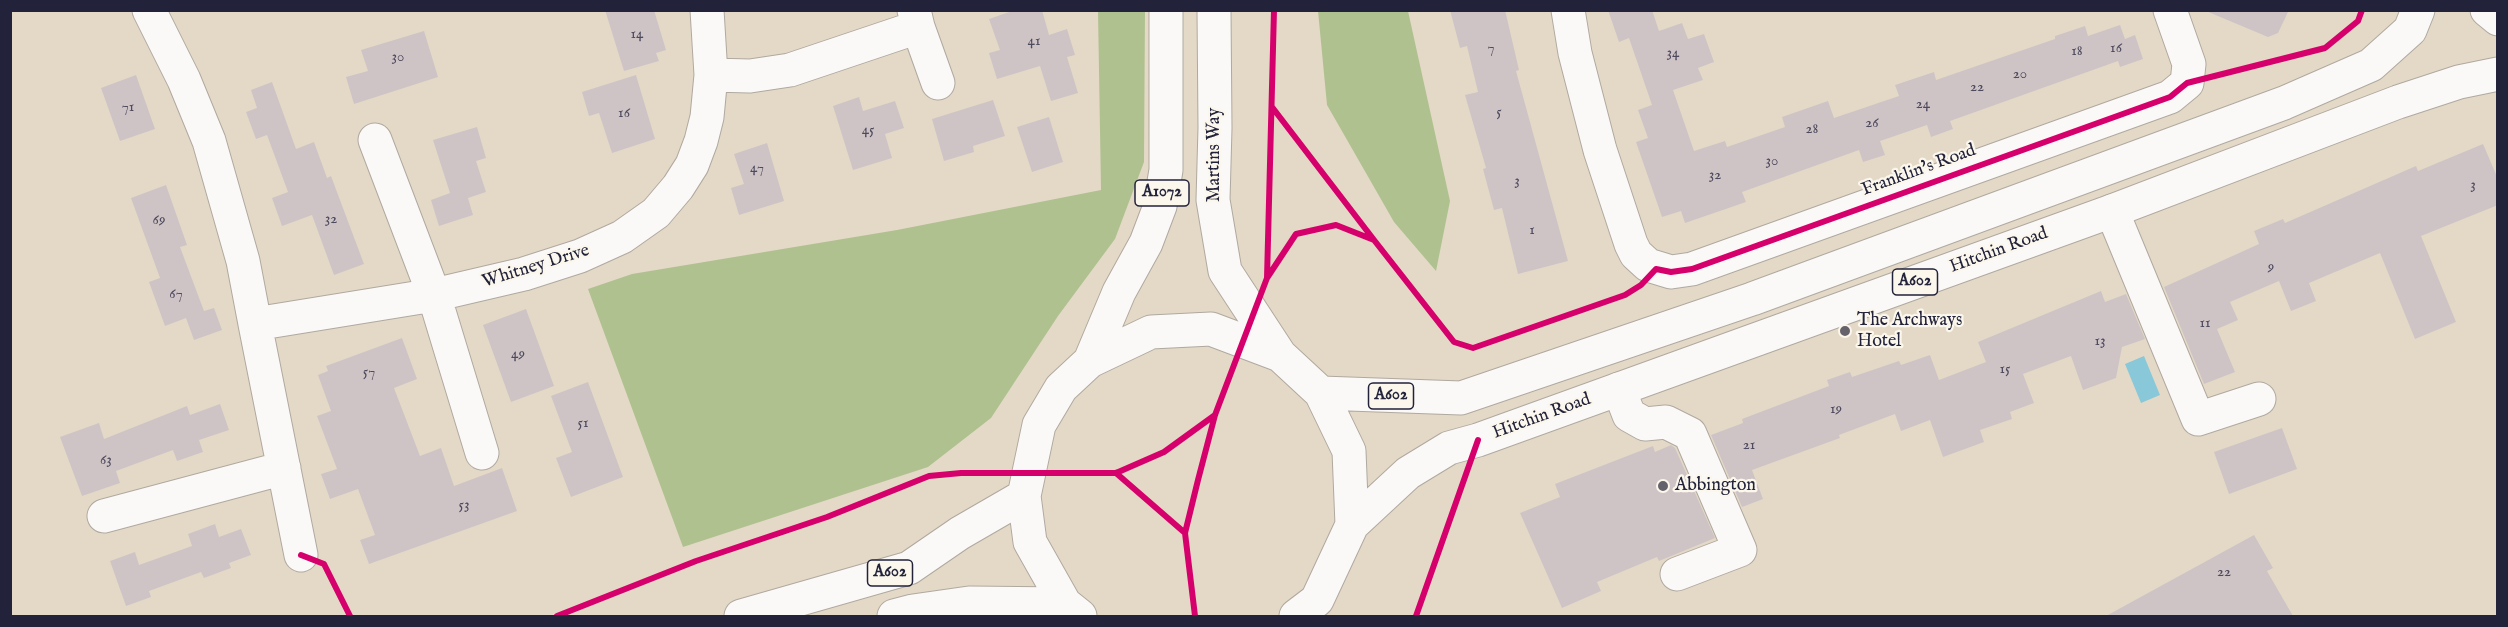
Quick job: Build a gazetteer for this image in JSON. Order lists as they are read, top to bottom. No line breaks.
{"streets":{"main road":["Martins Way","Franklin's Road","A1072","Hitchin Road","Whitney Drive","A602"]},"crossings":[["Martins Way","A602"],["A1072","A602"],["Hitchin Road","A602"]],"places":["The Archways Hotel","Abbington"],"house_numbers":["14","41","7","16","18","34","30","20","22","24","71","5","16","26","28","45","30","47","32","3","3","32","69","1","9","67","11","13","49","15","57","19","51","21","63","53","22"]}
